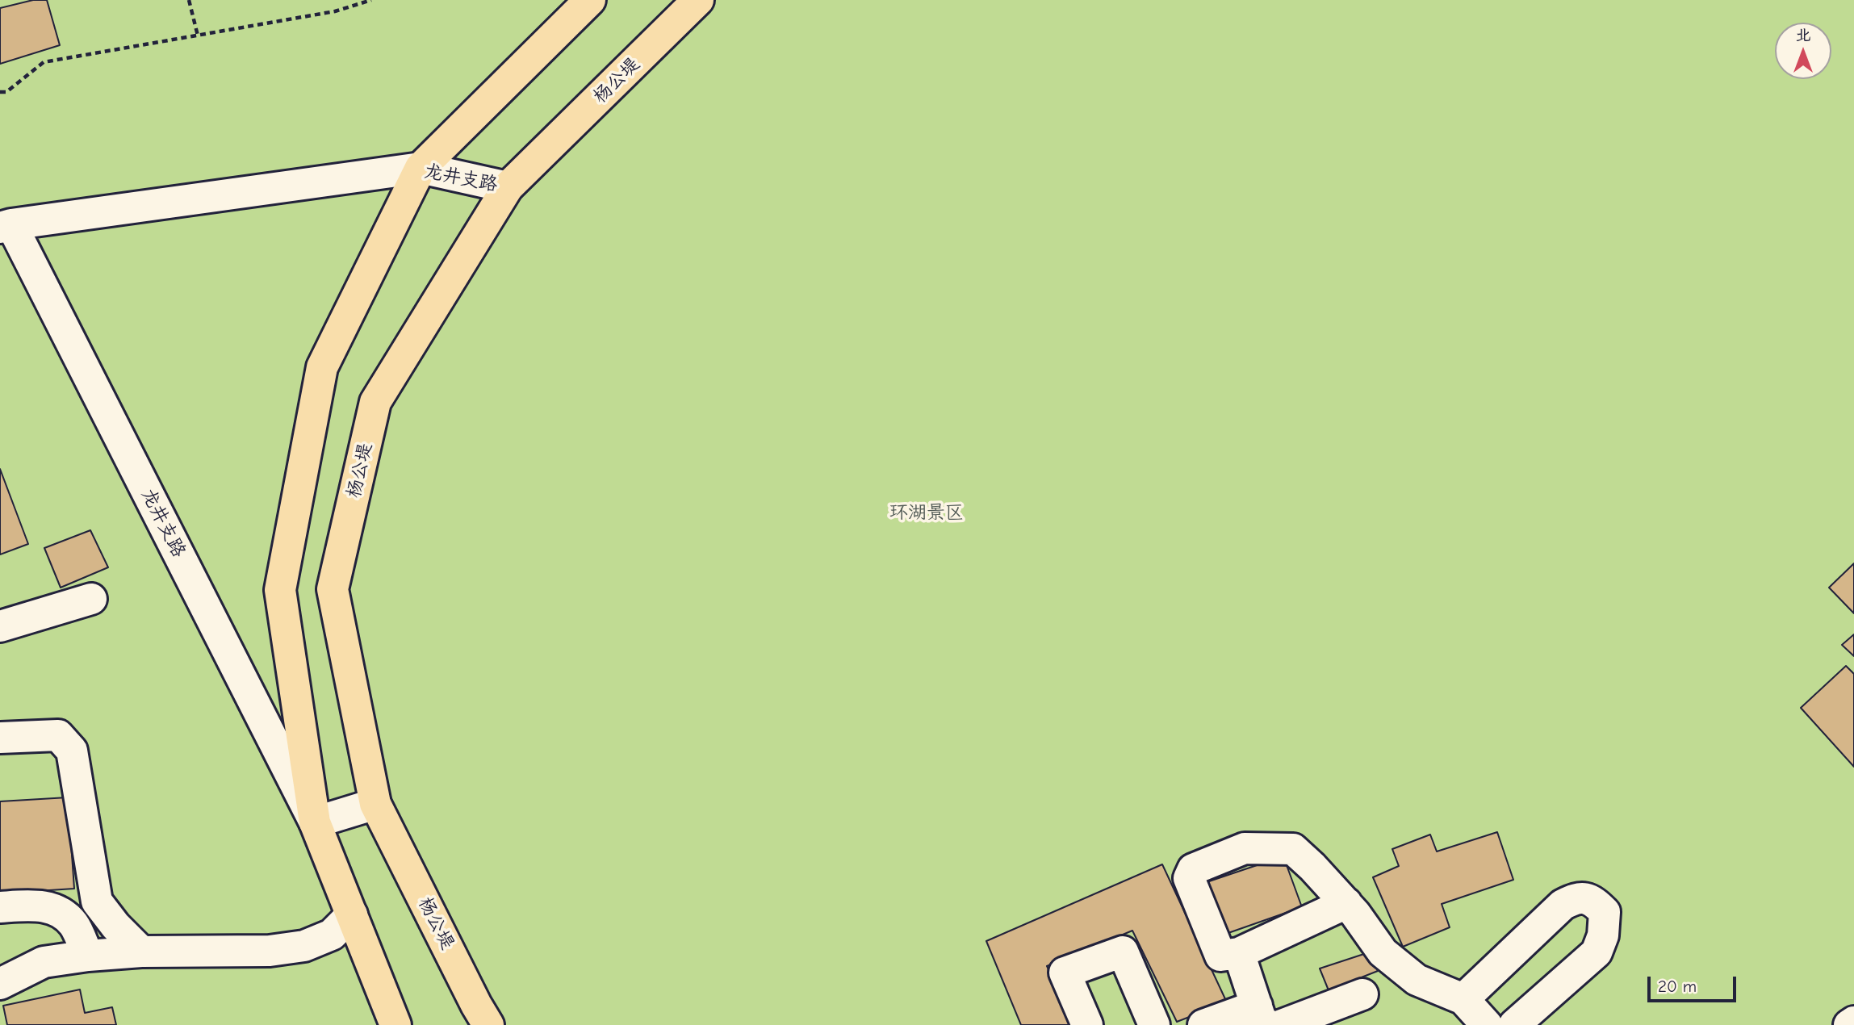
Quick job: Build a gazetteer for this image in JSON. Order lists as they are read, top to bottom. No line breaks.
{"streets":{"main road":["杨公堤"],"street":["龙井支路"]},"crossings":[["杨公堤","龙井支路"]],"parks":["环湖景区"],"scale_bar":"20 m","north":"top"}
